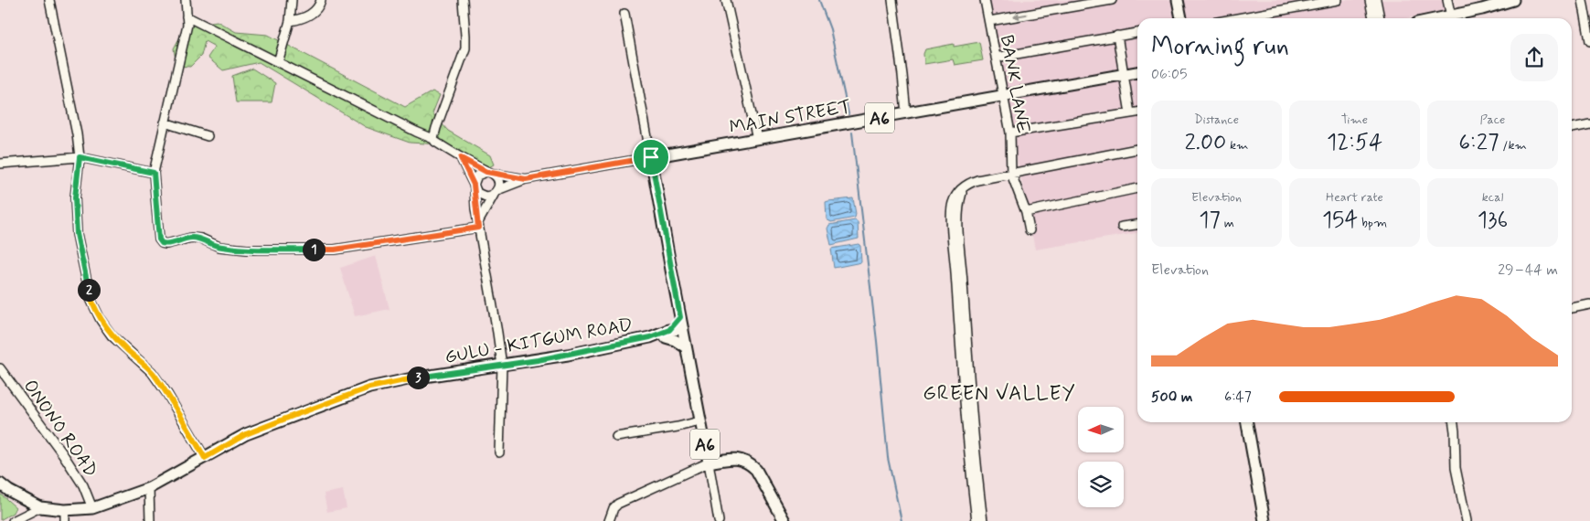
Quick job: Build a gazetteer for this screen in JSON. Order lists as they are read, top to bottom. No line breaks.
{"streets":{"main road":["MAIN STREET","A6","GULU - KITGUM ROAD"],"street":["BANK LANE","ONONO ROAD"]},"crossings":[["BANK LANE","MAIN STREET"],["MAIN STREET","A6"],["A6","GULU - KITGUM ROAD"],["GULU - KITGUM ROAD","ONONO ROAD"]],"districts":["GREEN VALLEY"],"north":"left","page":{"heading":["Morning run","06:05"],"stats":[["Distance","2.00 km"],["Time","12:54"],["Pace","6:27 /km"],["Elevation","17 m"],["Heart rate","154 bpm"],["kcal","136"]],"pins":["1","2","3"],"chart":["Elevation","29–44 m"],"list":[{"name":"500 m","note":"6:47"}]}}
